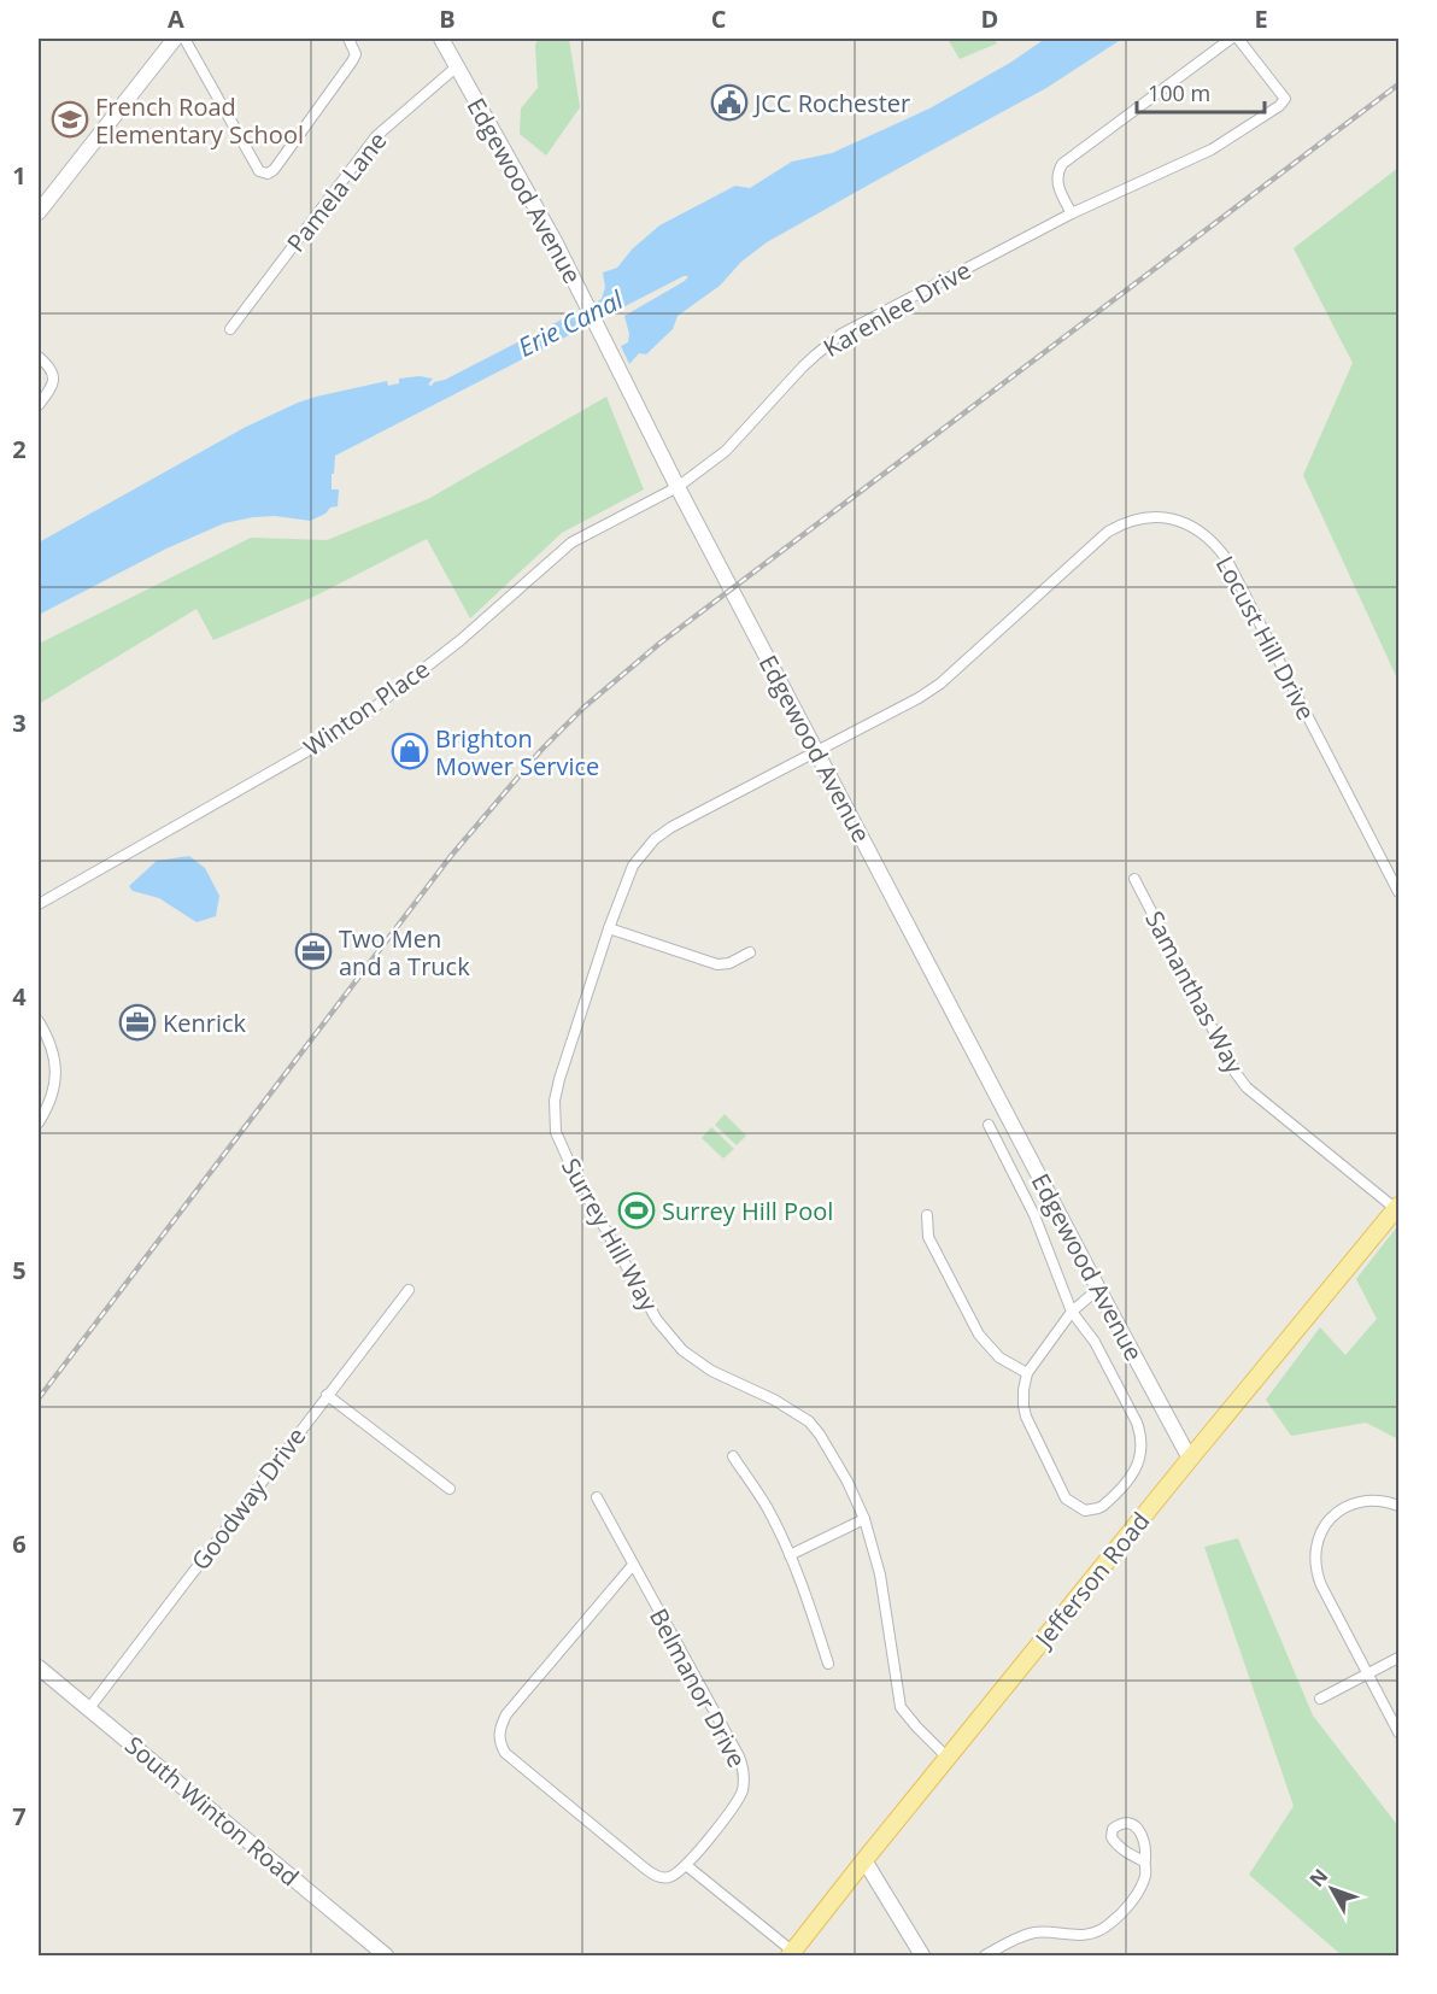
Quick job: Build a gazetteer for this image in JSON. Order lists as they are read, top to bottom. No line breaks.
{"streets":{"main road":["Jefferson Road"],"street":["Edgewood Avenue","Pamela Lane","Karenlee Drive","Locust Hill Drive","Winton Place","Samanthas Way","Surrey Hill Way","Goodway Drive","Belmanor Drive","South Winton Road"]},"crossings":[["Edgewood Avenue","Pamela Lane"],["Edgewood Avenue","Karenlee Drive"],["Edgewood Avenue","Locust Hill Drive"],["Edgewood Avenue","Winton Place"],["Edgewood Avenue","Surrey Hill Way"],["Edgewood Avenue","Jefferson Road"],["Karenlee Drive","Winton Place"],["Locust Hill Drive","Surrey Hill Way"],["Samanthas Way","Jefferson Road"],["Surrey Hill Way","Jefferson Road"],["Goodway Drive","South Winton Road"]],"water":["Erie Canal"],"places":{"public building":["JCC Rochester"],"school or university":["French Road Elementary School"],"shop":["Brighton Mower Service"],"office":["Two Men and a Truck","Kenrick"],"sports":["Surrey Hill Pool"]},"scale_bar":"100 m","north":"top left","grid":{"columns":["A","B","C","D","E"],"rows":["1","2","3","4","5","6","7"]}}
